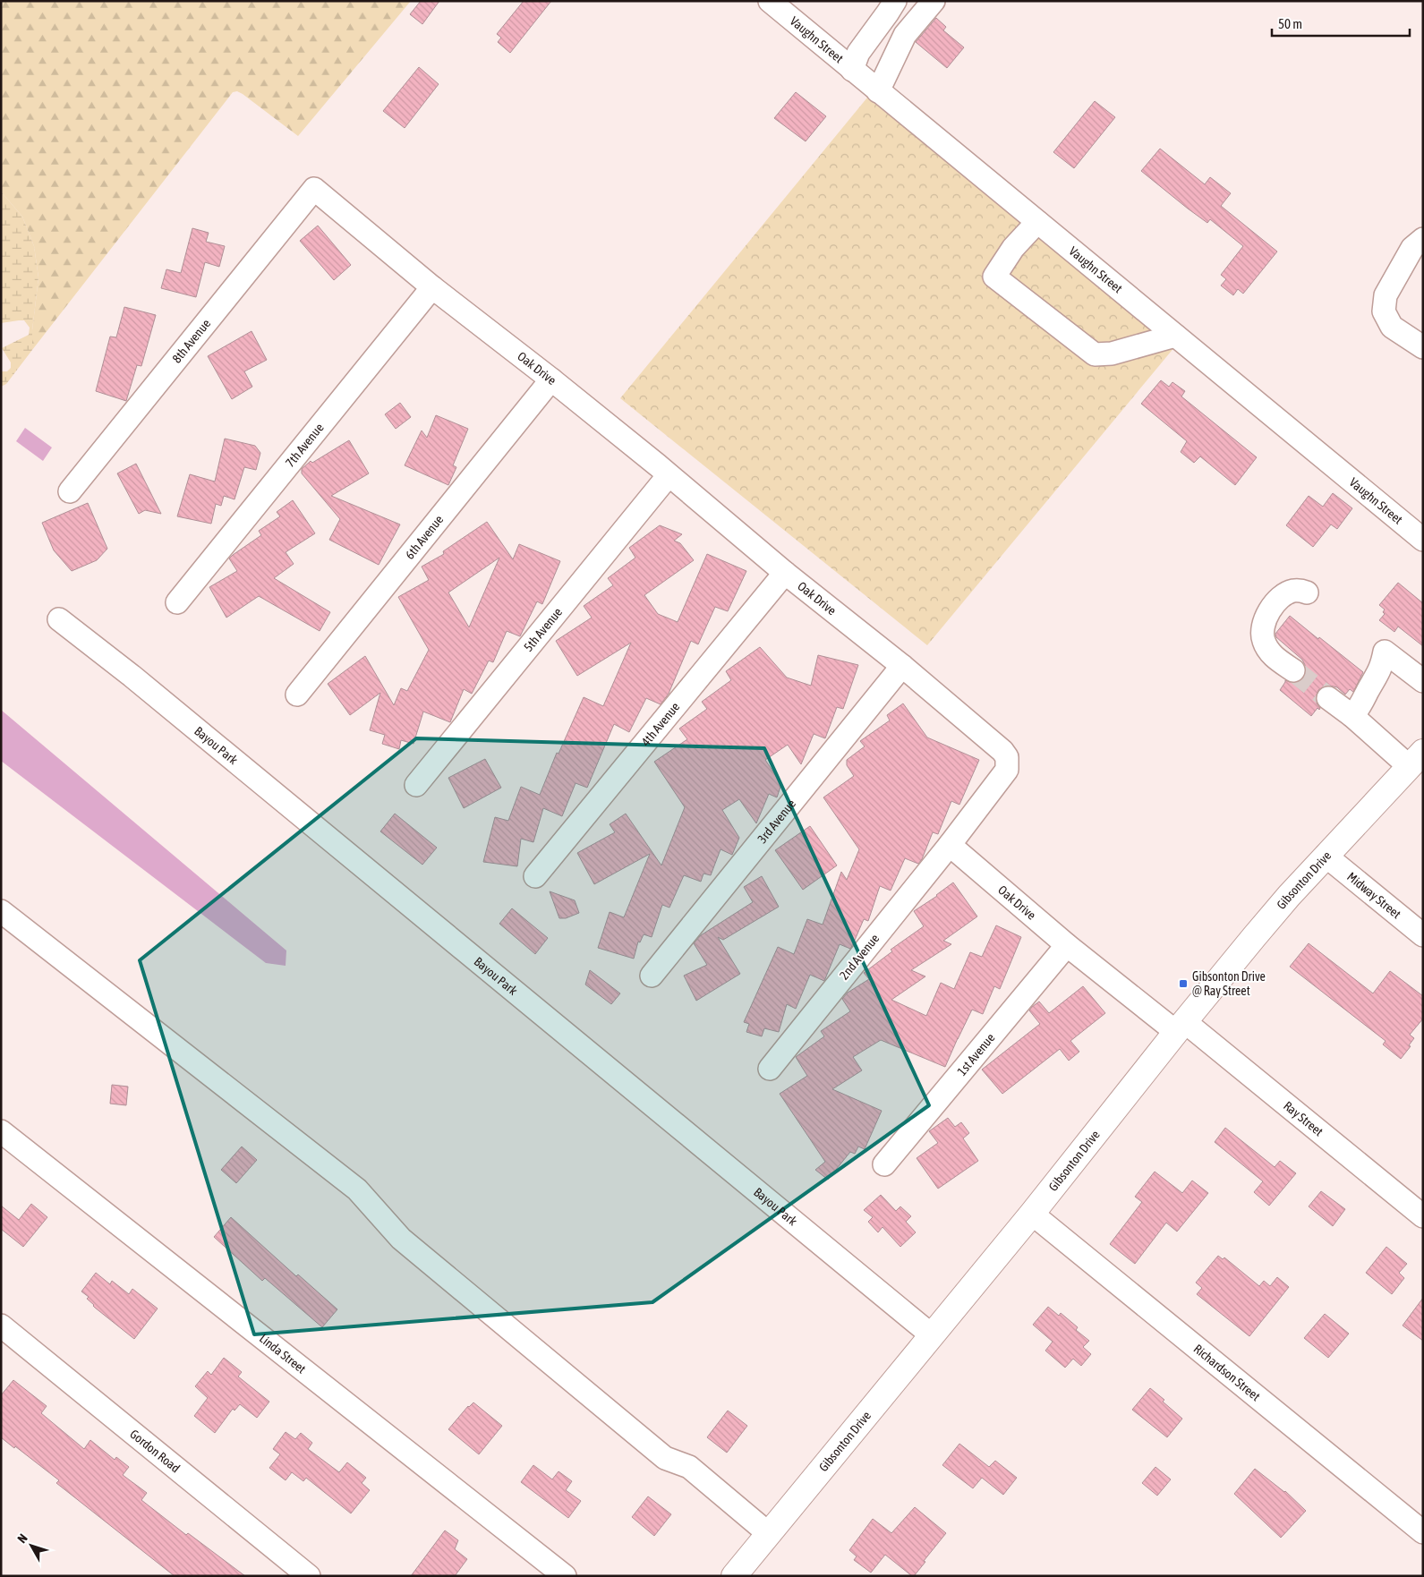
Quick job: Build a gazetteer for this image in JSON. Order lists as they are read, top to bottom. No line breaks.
{"streets":{"main road":["Gibsonton Drive"],"street":["Vaughn Street","8th Avenue","Oak Drive","7th Avenue","6th Avenue","5th Avenue","4th Avenue","Bayou Park","3rd Avenue","Midway Street","2nd Avenue","1st Avenue","Ray Street","Linda Street","Richardson Street","Gordon Road"]},"crossings":[["8th Avenue","Oak Drive"],["Oak Drive","7th Avenue"],["Oak Drive","6th Avenue"],["Oak Drive","5th Avenue"],["Oak Drive","4th Avenue"],["Oak Drive","3rd Avenue"],["Oak Drive","Gibsonton Drive"],["Oak Drive","2nd Avenue"],["Oak Drive","1st Avenue"],["Oak Drive","Ray Street"],["Bayou Park","Gibsonton Drive"],["Gibsonton Drive","Midway Street"],["Gibsonton Drive","Ray Street"],["Gibsonton Drive","Richardson Street"]],"places":{"transit":["Gibsonton Drive @ Ray Street"]},"scale_bar":"50 m","north":"top left"}
